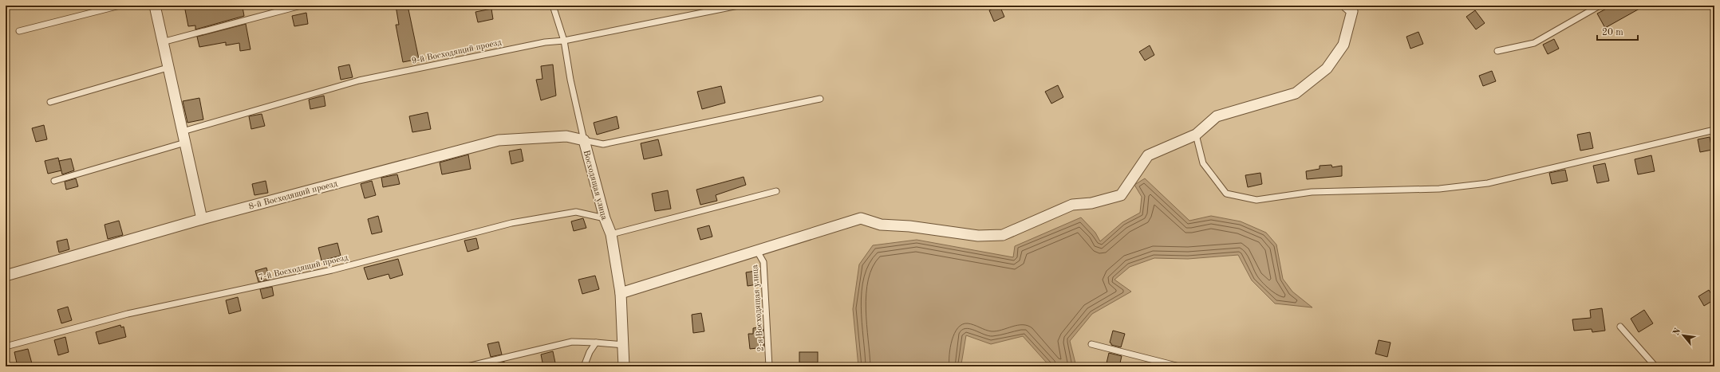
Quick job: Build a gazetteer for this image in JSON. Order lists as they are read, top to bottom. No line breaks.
{"streets":{"street":["Восходящая улица","8-й Восходящий проезд"],"lane":["9-й Восходящий проезд","7-й Восходящий проезд","2-я Восходящая улица"]},"crossings":[["9-й Восходящий проезд","Восходящая улица"],["Восходящая улица","8-й Восходящий проезд"],["Восходящая улица","7-й Восходящий проезд"]],"scale_bar":"20 m","north":"top left"}
